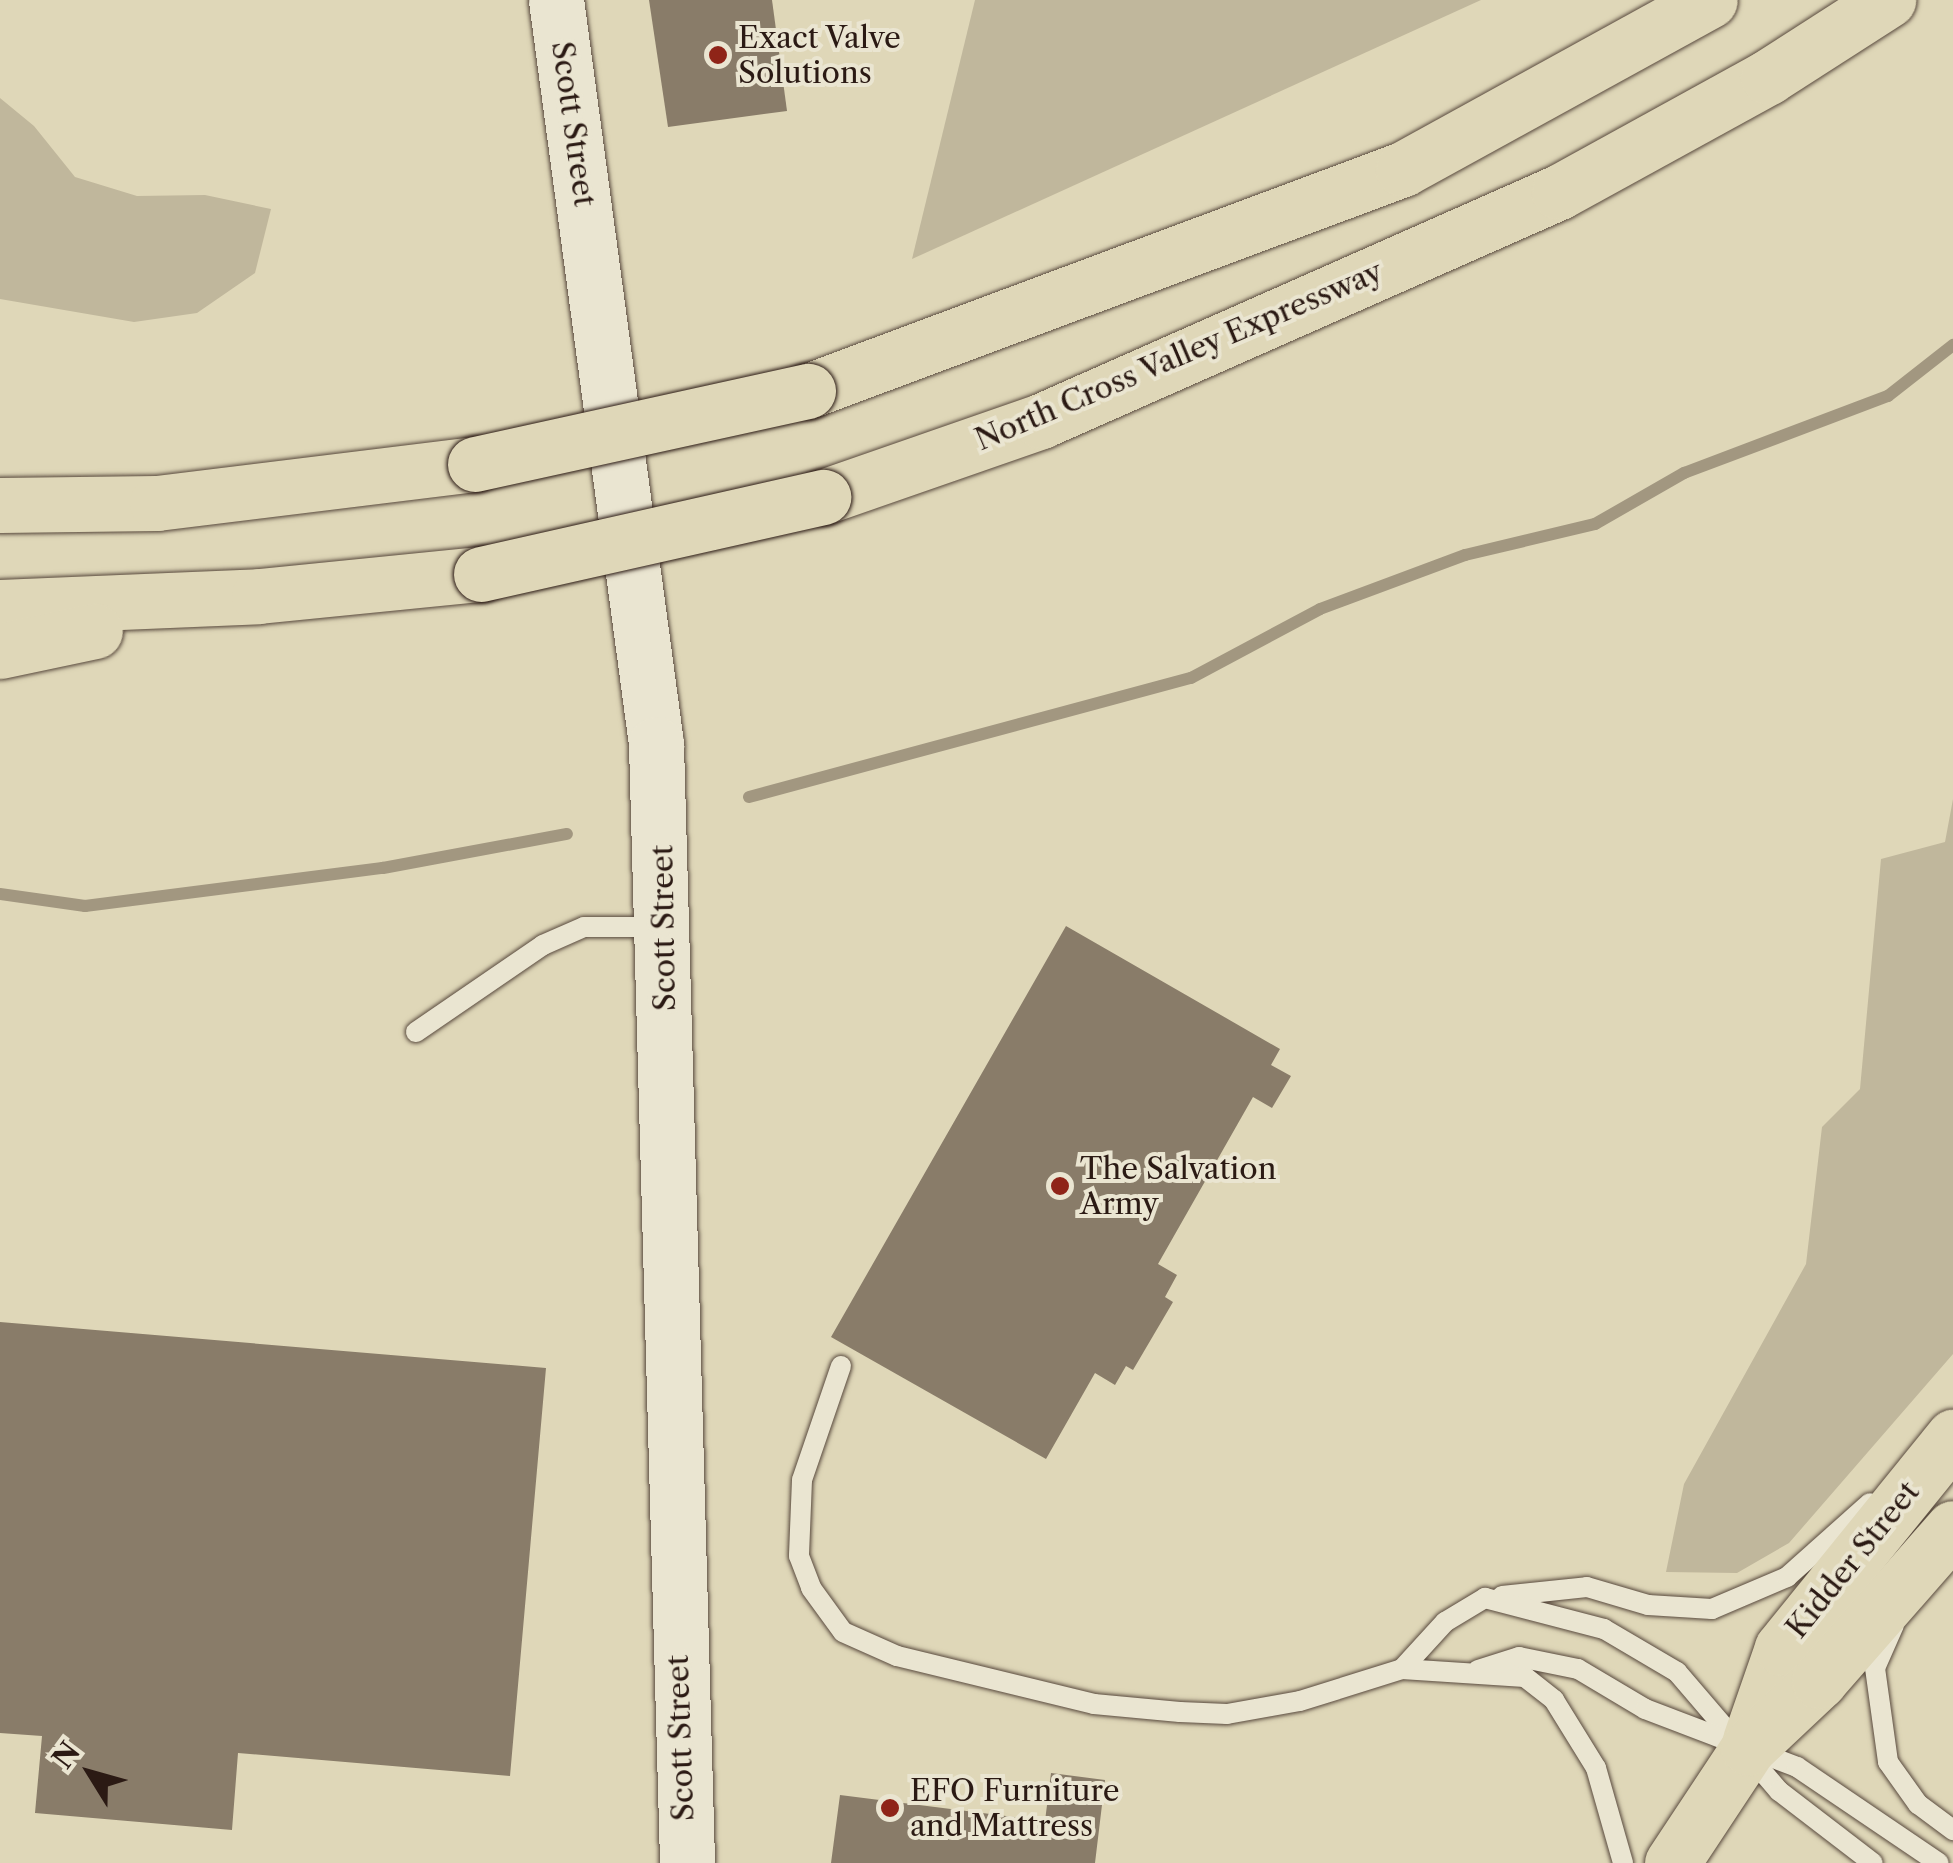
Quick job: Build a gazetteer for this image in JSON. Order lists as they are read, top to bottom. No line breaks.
{"streets":{"main road":["North Cross Valley Expressway","Kidder Street"],"street":["Scott Street"]},"places":["Exact Valve Solutions","The Salvation Army","EFO Furniture and Mattress"],"north":"top left"}
